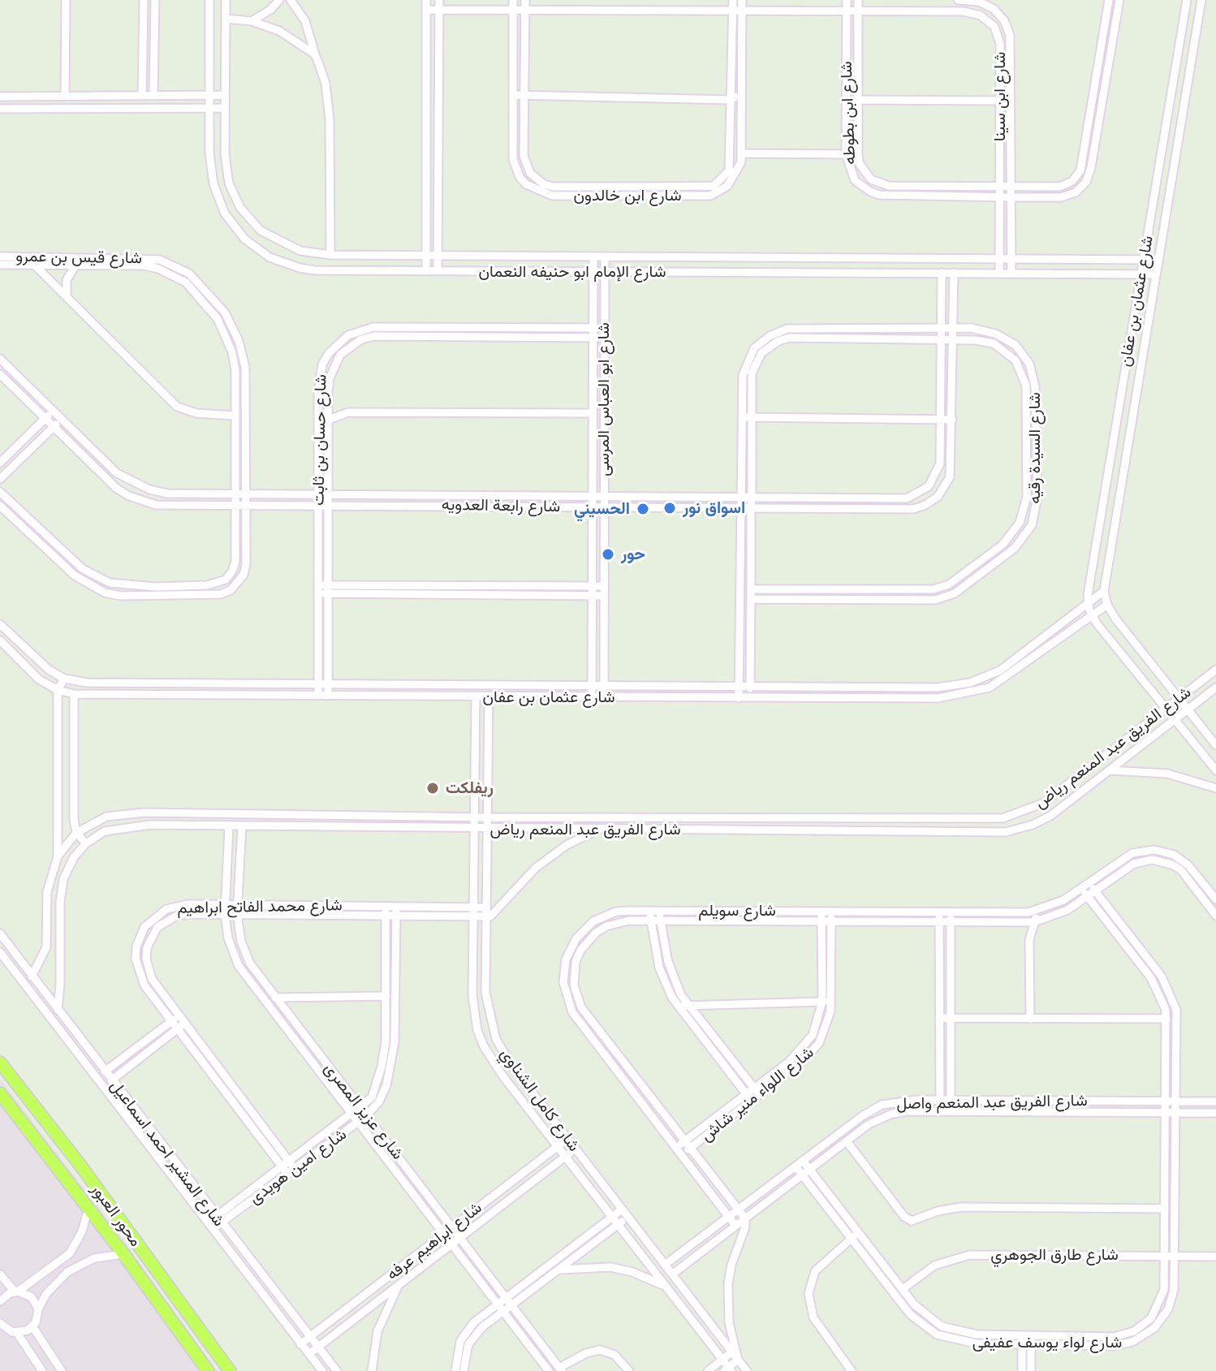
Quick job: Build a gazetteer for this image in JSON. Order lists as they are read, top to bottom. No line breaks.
{"streets":{"highway":["محور العبور"],"street":["شارع ابن سينا","شارع ابن بطوطه","شارع ابن خالدون","شارع قيس بن عمرو","شارع الإمام ابو حنيفه النعمان","شارع عثمان بن عفان","شارع ابو العباس المرسى","شارع حسان بن ثابت","شارع السيدة رقيه","شارع رابعة العدويه","شارع الفريق عبد المنعم رياض","شارع محمد الفاتح ابراهيم","شارع سويلم","شارع اللواء منير شاش","شارع كامل الشناوي","شارع الفريق عبد المنعم واصل","شارع عزيز المصرى","شارع المشير احمد اسماعيل","شارع امين هويدى","شارع ابراهيم عرفه","شارع طارق الجوهري","شارع لواء يوسف عفيفى"]},"crossings":[["شارع ابن سينا","شارع ابن بطوطه"],["شارع ابن سينا","شارع ابن خالدون"],["شارع ابن سينا","شارع الإمام ابو حنيفه النعمان"],["شارع قيس بن عمرو","شارع رابعة العدويه"],["شارع الإمام ابو حنيفه النعمان","شارع عثمان بن عفان"],["شارع الإمام ابو حنيفه النعمان","شارع ابو العباس المرسى"],["شارع الإمام ابو حنيفه النعمان","شارع رابعة العدويه"],["شارع عثمان بن عفان","شارع ابو العباس المرسى"],["شارع عثمان بن عفان","شارع حسان بن ثابت"],["شارع عثمان بن عفان","شارع السيدة رقيه"],["شارع عثمان بن عفان","شارع كامل الشناوي"],["شارع ابو العباس المرسى","شارع حسان بن ثابت"],["شارع ابو العباس المرسى","شارع رابعة العدويه"],["شارع حسان بن ثابت","شارع رابعة العدويه"],["شارع السيدة رقيه","شارع رابعة العدويه"],["شارع الفريق عبد المنعم رياض","شارع كامل الشناوي"],["شارع الفريق عبد المنعم رياض","شارع عزيز المصرى"],["شارع الفريق عبد المنعم رياض","شارع المشير احمد اسماعيل"],["شارع محمد الفاتح ابراهيم","شارع كامل الشناوي"],["شارع محمد الفاتح ابراهيم","شارع عزيز المصرى"],["شارع محمد الفاتح ابراهيم","شارع امين هويدى"],["شارع سويلم","شارع اللواء منير شاش"],["شارع سويلم","شارع الفريق عبد المنعم واصل"],["شارع سويلم","شارع لواء يوسف عفيفى"],["شارع كامل الشناوي","شارع الفريق عبد المنعم واصل"],["شارع كامل الشناوي","شارع ابراهيم عرفه"],["شارع الفريق عبد المنعم واصل","شارع لواء يوسف عفيفى"],["شارع عزيز المصرى","شارع امين هويدى"],["شارع عزيز المصرى","شارع ابراهيم عرفه"],["شارع المشير احمد اسماعيل","شارع امين هويدى"],["شارع المشير احمد اسماعيل","شارع ابراهيم عرفه"],["شارع طارق الجوهري","شارع لواء يوسف عفيفى"]],"places":["اسواق نور","الحسيني","حور","ريفلكت"]}
